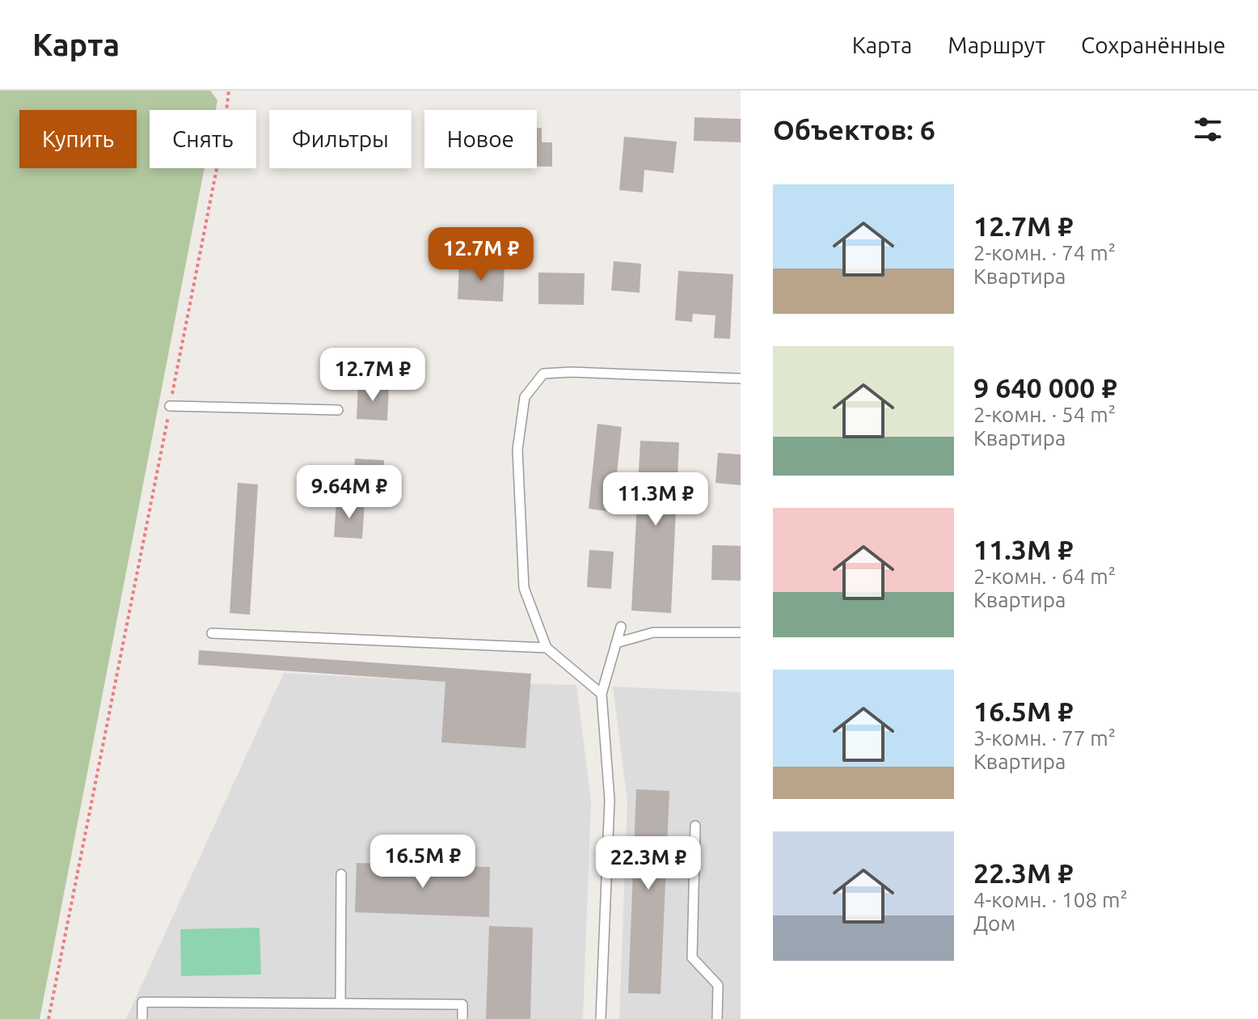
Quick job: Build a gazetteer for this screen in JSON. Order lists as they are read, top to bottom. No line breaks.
{"page":{"header":"Карта","nav":["Карта","Маршрут","Сохранённые"],"heading":"Объектов: 6","chip":["Купить","Снять","Фильтры","Новое"],"list":[{"name":"12.7M ₽","note":"2-комн. · 74 m² · Квартира"},{"name":"9 640 000 ₽","note":"2-комн. · 54 m² · Квартира"},{"name":"11.3M ₽","note":"2-комн. · 64 m² · Квартира"},{"name":"16.5M ₽","note":"3-комн. · 77 m² · Квартира"},{"name":"22.3M ₽","note":"4-комн. · 108 m² · Дом"}],"price":["12.7M ₽","12.7M ₽","9.64M ₽","11.3M ₽","16.5M ₽","22.3M ₽"]}}
